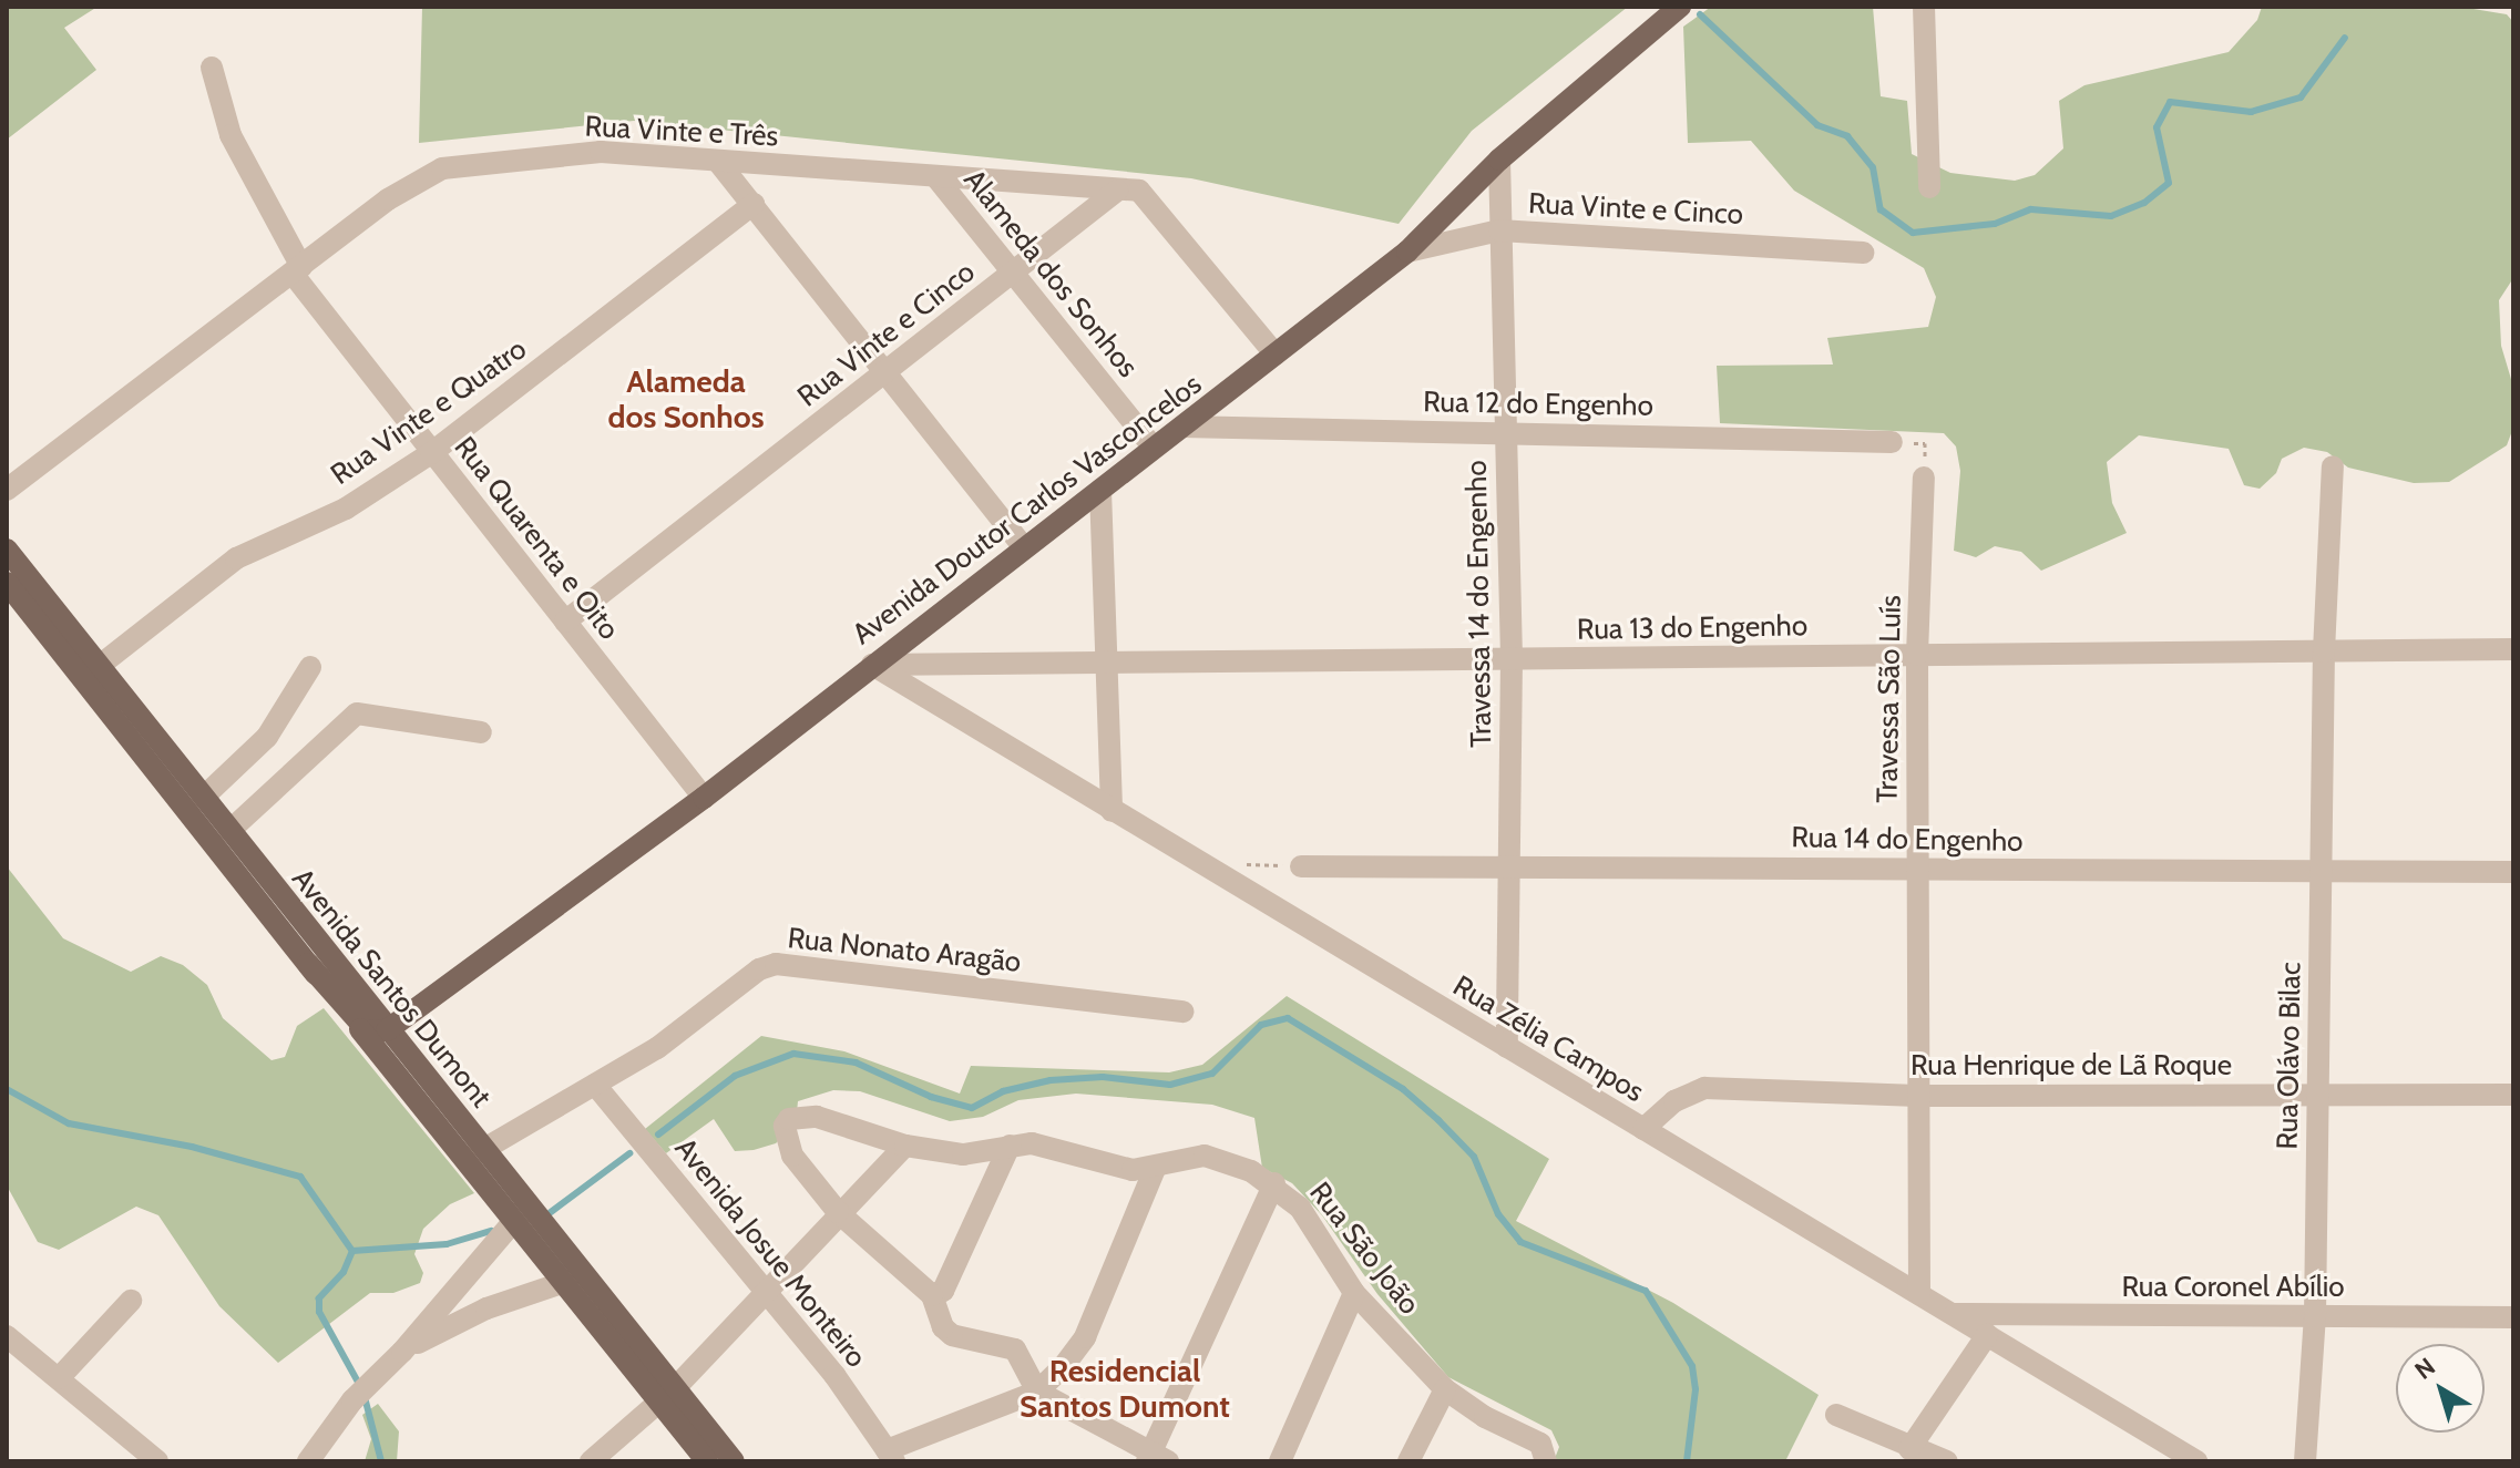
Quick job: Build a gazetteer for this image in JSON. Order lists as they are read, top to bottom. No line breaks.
{"streets":{"main road":["Avenida Doutor Carlos Vasconcelos","Avenida Santos Dumont"],"street":["Rua Vinte e Três","Rua Vinte e Cinco","Alameda dos Sonhos","Rua 12 do Engenho","Rua Vinte e Quatro","Rua Quarenta e Oito","Travessa 14 do Engenho","Rua 13 do Engenho","Travessa São Luís","Rua 14 do Engenho","Rua Nonato Aragão","Rua Zélia Campos","Rua Olávo Bilac","Rua Henrique de Lã Roque","Rua São João","Avenida Josue Monteiro","Rua Coronel Abílio"]},"crossings":[["Rua Vinte e Três","Rua Vinte e Cinco"],["Rua Vinte e Três","Alameda dos Sonhos"],["Rua Vinte e Três","Avenida Doutor Carlos Vasconcelos"],["Rua Vinte e Três","Rua Quarenta e Oito"],["Rua Vinte e Cinco","Alameda dos Sonhos"],["Rua Vinte e Cinco","Avenida Doutor Carlos Vasconcelos"],["Rua Vinte e Cinco","Rua Quarenta e Oito"],["Rua Vinte e Cinco","Travessa 14 do Engenho"],["Alameda dos Sonhos","Avenida Doutor Carlos Vasconcelos"],["Rua 12 do Engenho","Avenida Doutor Carlos Vasconcelos"],["Rua 12 do Engenho","Travessa 14 do Engenho"],["Rua Vinte e Quatro","Rua Quarenta e Oito"],["Rua Vinte e Quatro","Avenida Santos Dumont"],["Avenida Doutor Carlos Vasconcelos","Rua Quarenta e Oito"],["Avenida Doutor Carlos Vasconcelos","Travessa 14 do Engenho"],["Avenida Doutor Carlos Vasconcelos","Rua 13 do Engenho"],["Avenida Doutor Carlos Vasconcelos","Avenida Santos Dumont"],["Avenida Doutor Carlos Vasconcelos","Rua Zélia Campos"],["Travessa 14 do Engenho","Rua 13 do Engenho"],["Travessa 14 do Engenho","Rua 14 do Engenho"],["Travessa 14 do Engenho","Rua Zélia Campos"],["Rua 13 do Engenho","Travessa São Luís"],["Rua 13 do Engenho","Rua Zélia Campos"],["Rua 13 do Engenho","Rua Olávo Bilac"],["Travessa São Luís","Rua 14 do Engenho"],["Travessa São Luís","Rua Zélia Campos"],["Travessa São Luís","Rua Henrique de Lã Roque"],["Rua 14 do Engenho","Rua Olávo Bilac"],["Rua Nonato Aragão","Avenida Santos Dumont"],["Rua Nonato Aragão","Avenida Josue Monteiro"],["Rua Zélia Campos","Rua Henrique de Lã Roque"],["Rua Zélia Campos","Rua Coronel Abílio"],["Rua Olávo Bilac","Rua Henrique de Lã Roque"],["Rua Olávo Bilac","Rua Coronel Abílio"]],"districts":["Alameda dos Sonhos","Residencial Santos Dumont"],"north":"top left"}
